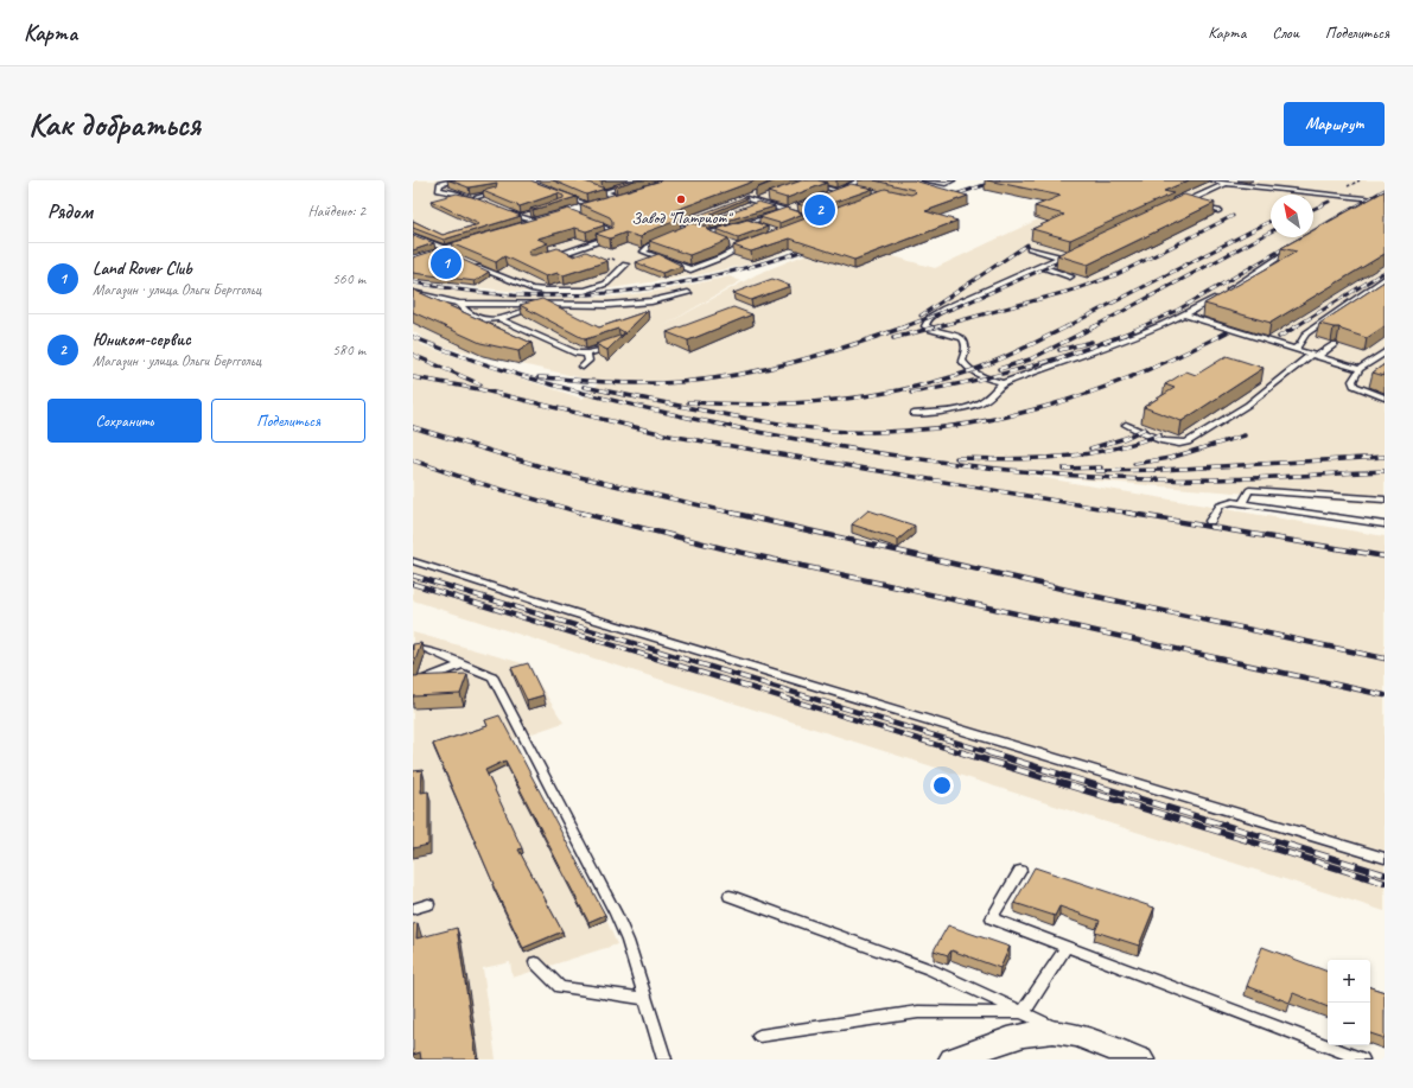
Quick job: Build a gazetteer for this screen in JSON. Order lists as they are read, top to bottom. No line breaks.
{"places":["Завод \"Патриот\""],"north":"top left","page":{"header":"Карта","nav":["Карта","Слои","Поделиться"],"buttons":["Маршрут",["Сохранить","Поделиться"]],"title":"Как добраться","heading":["Рядом","Найдено: 2"],"pins":["2","1"],"list":[{"mark":"1","name":"Land Rover Club","note":"Магазин · улица Ольги Берггольц","value":"560 m"},{"mark":"2","name":"Юником-сервис","note":"Магазин · улица Ольги Берггольц","value":"580 m"}],"map_buttons":["+","−"]}}
